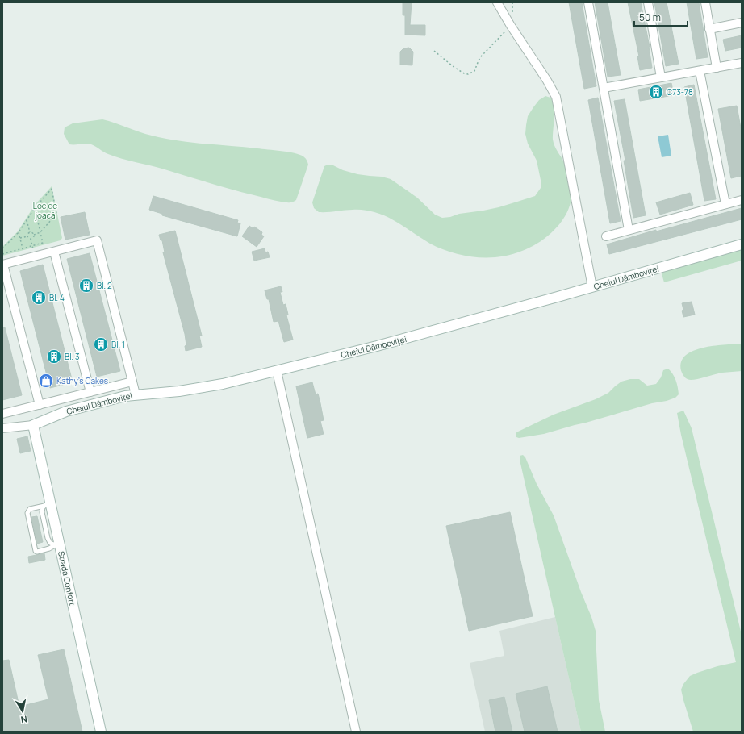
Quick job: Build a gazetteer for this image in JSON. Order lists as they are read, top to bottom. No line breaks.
{"streets":{"street":["Cheiul Dâmboviței","Strada Confort"]},"crossings":[["Cheiul Dâmboviței","Strada Confort"]],"parks":["Loc de joacă"],"places":{"building":["C73-78","Bl. 2","Bl. 4","Bl. 1","Bl. 3"],"shop":["Kathy's Cakes"]},"scale_bar":"50 m","north":"bottom"}
